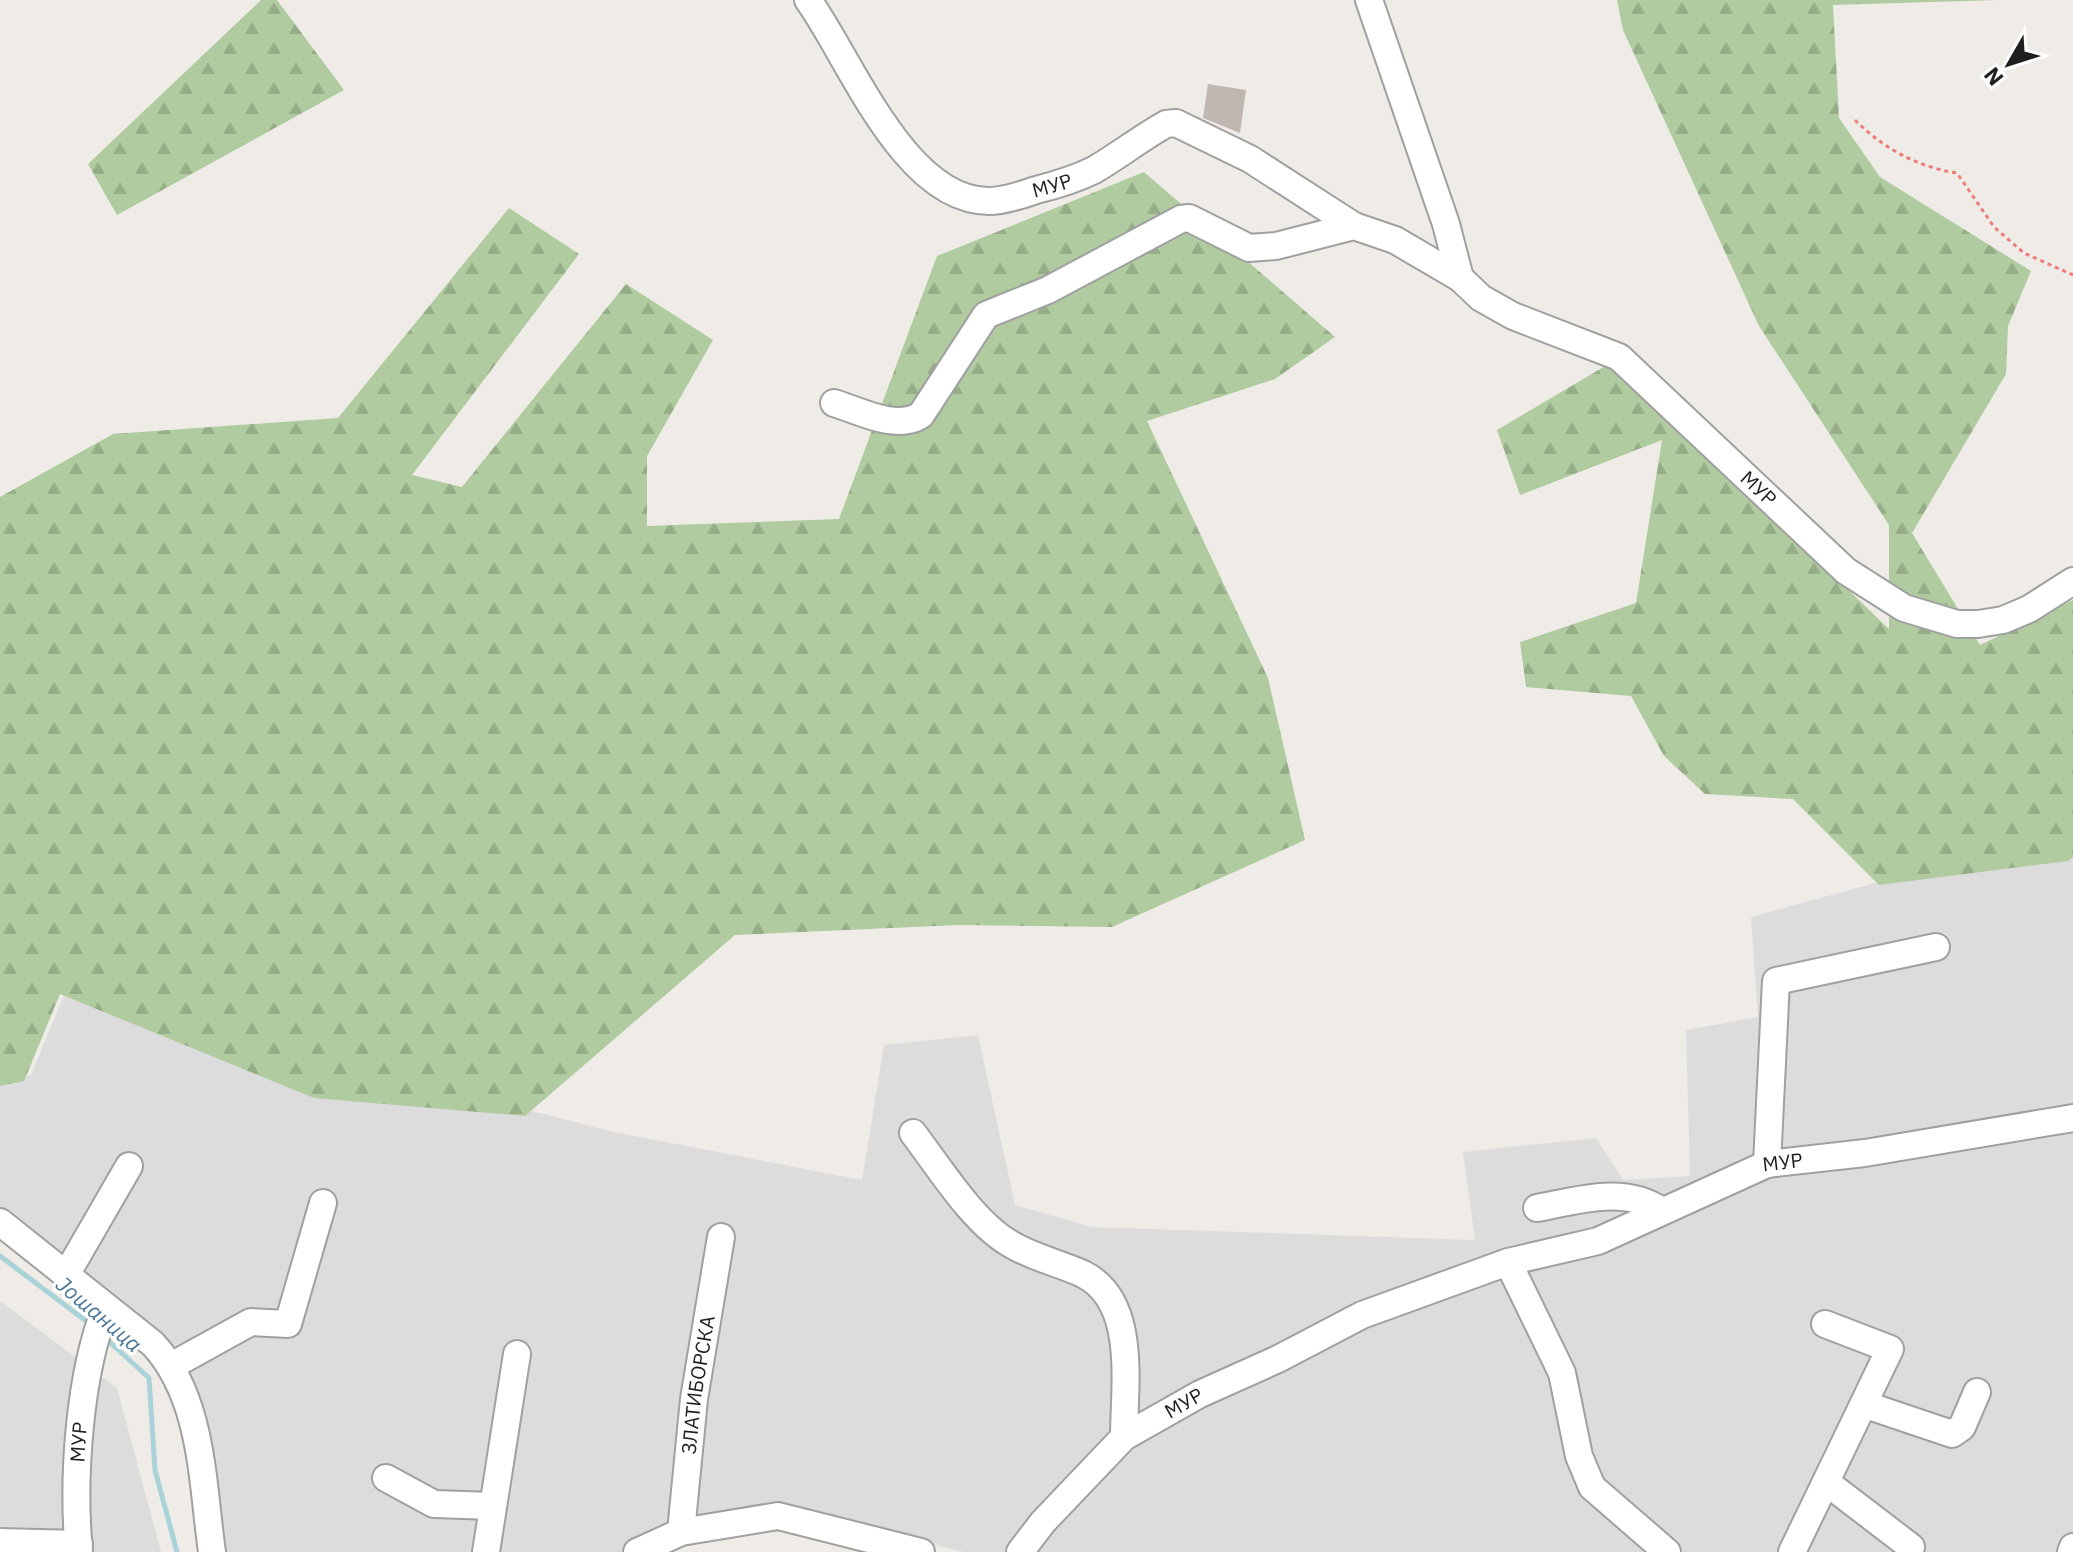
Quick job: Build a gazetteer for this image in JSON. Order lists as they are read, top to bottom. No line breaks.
{"streets":{"street":["МУР","ЗЛАТИБОРСКА"]},"water":["Јошаница"],"north":"bottom left"}
